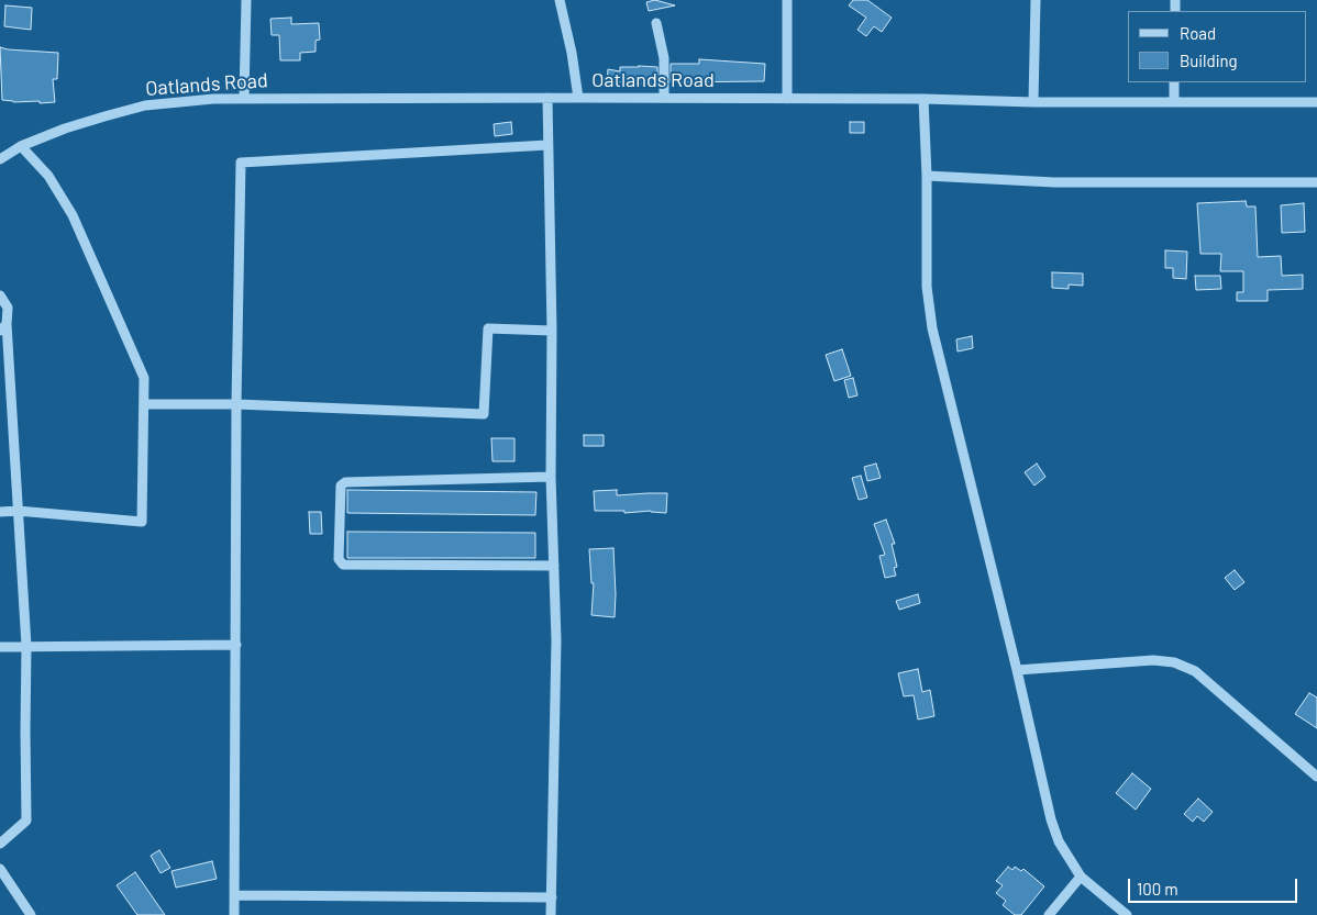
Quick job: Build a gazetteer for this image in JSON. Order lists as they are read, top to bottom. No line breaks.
{"streets":{"street":["Oatlands Road"]},"legend":["Road","Building"],"scale_bar":"100 m"}
